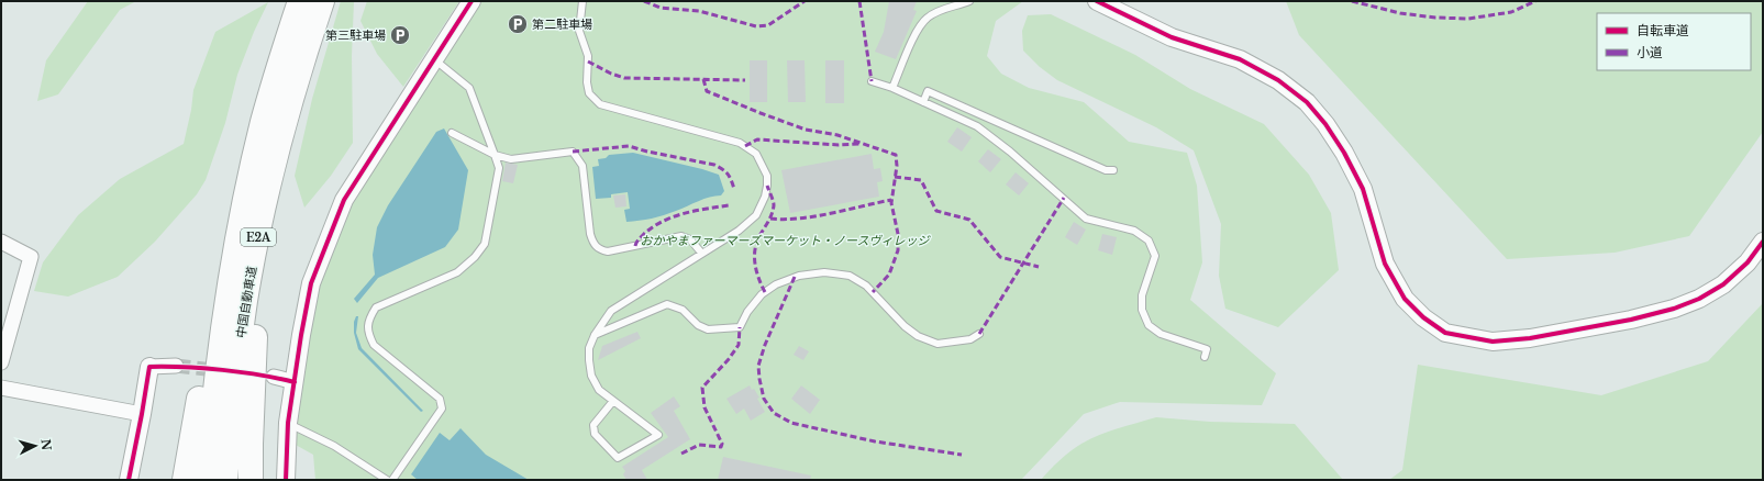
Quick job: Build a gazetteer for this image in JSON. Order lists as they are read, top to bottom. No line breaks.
{"streets":{"highway":["E2A","中国自動車道"]},"parks":["おかやまファーマーズマーケット・ノースヴィレッジ"],"places":{"parking":["第二駐車場","第三駐車場"]},"legend":["自転車道","小道"],"north":"right"}
